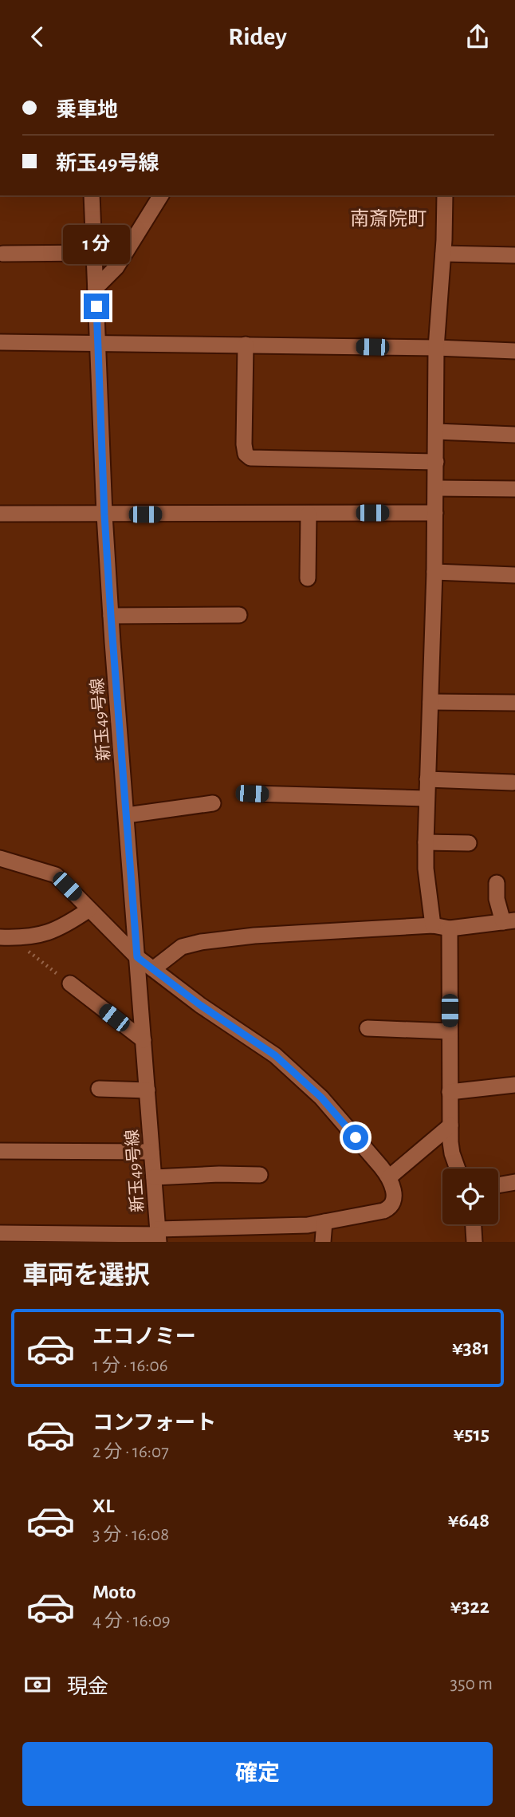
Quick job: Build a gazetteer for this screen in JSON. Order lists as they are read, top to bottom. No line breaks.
{"streets":{"street":["新玉49号線"]},"districts":["南斎院町"],"page":{"header":"Ridey","banner":["乗車地","新玉49号線"],"bubble":"1 分","heading":"車両を選択","list":[{"name":"エコノミー","note":"1 分 · 16:06","value":"¥381"},{"name":"コンフォート","note":"2 分 · 16:07","value":"¥515"},{"name":"XL","note":"3 分 · 16:08","value":"¥648"},{"name":"Moto","note":"4 分 · 16:09","value":"¥322"}],"pay":["現金","350 m"],"buttons":"確定"}}
